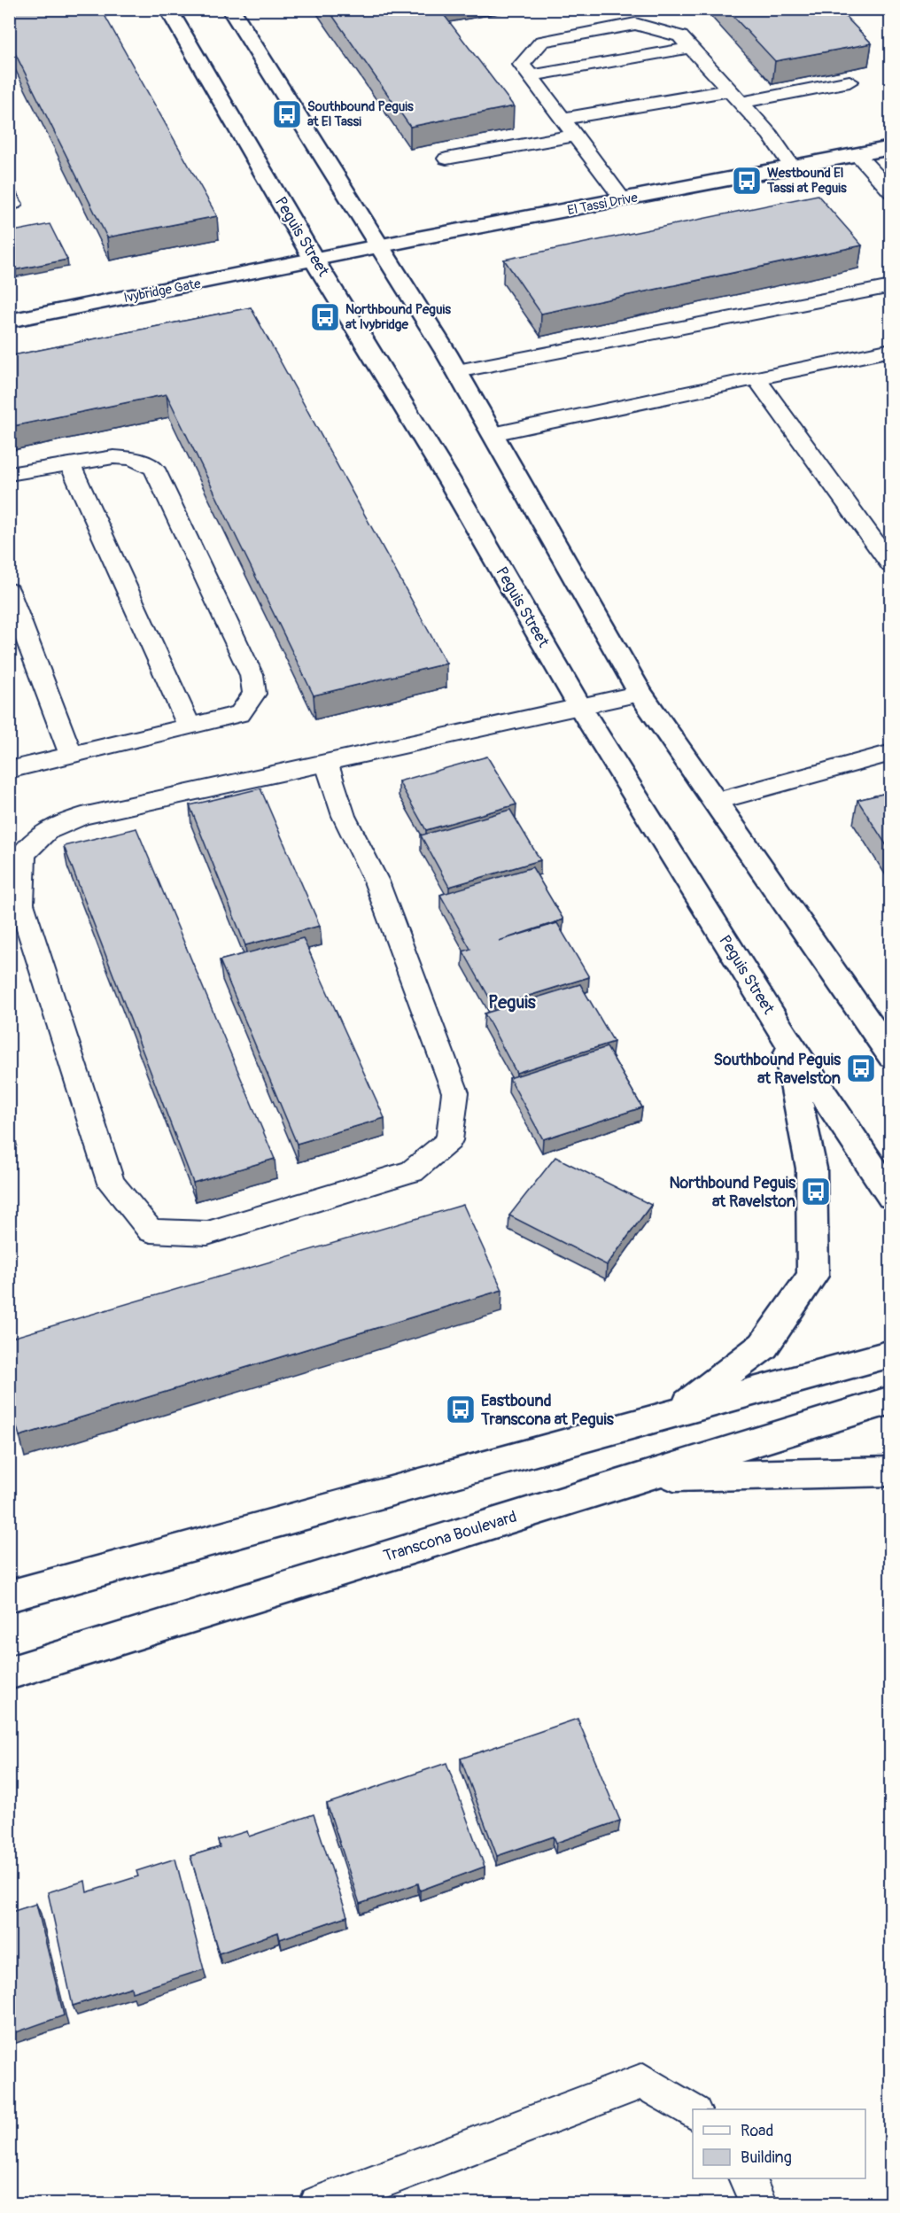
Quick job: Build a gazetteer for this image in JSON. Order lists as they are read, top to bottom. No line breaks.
{"streets":{"street":["El Tassi Drive","Peguis Street","Ivybridge Gate","Transcona Boulevard"]},"crossings":[["El Tassi Drive","Peguis Street"],["El Tassi Drive","Ivybridge Gate"],["Peguis Street","Ivybridge Gate"]],"districts":["Peguis"],"places":{"bus stop":["Southbound Peguis at El Tassi","Westbound El Tassi at Peguis","Northbound Peguis at Ivybridge","Southbound Peguis at Ravelston","Northbound Peguis at Ravelston","Eastbound Transcona at Peguis"]},"legend":["Road","Building"]}
